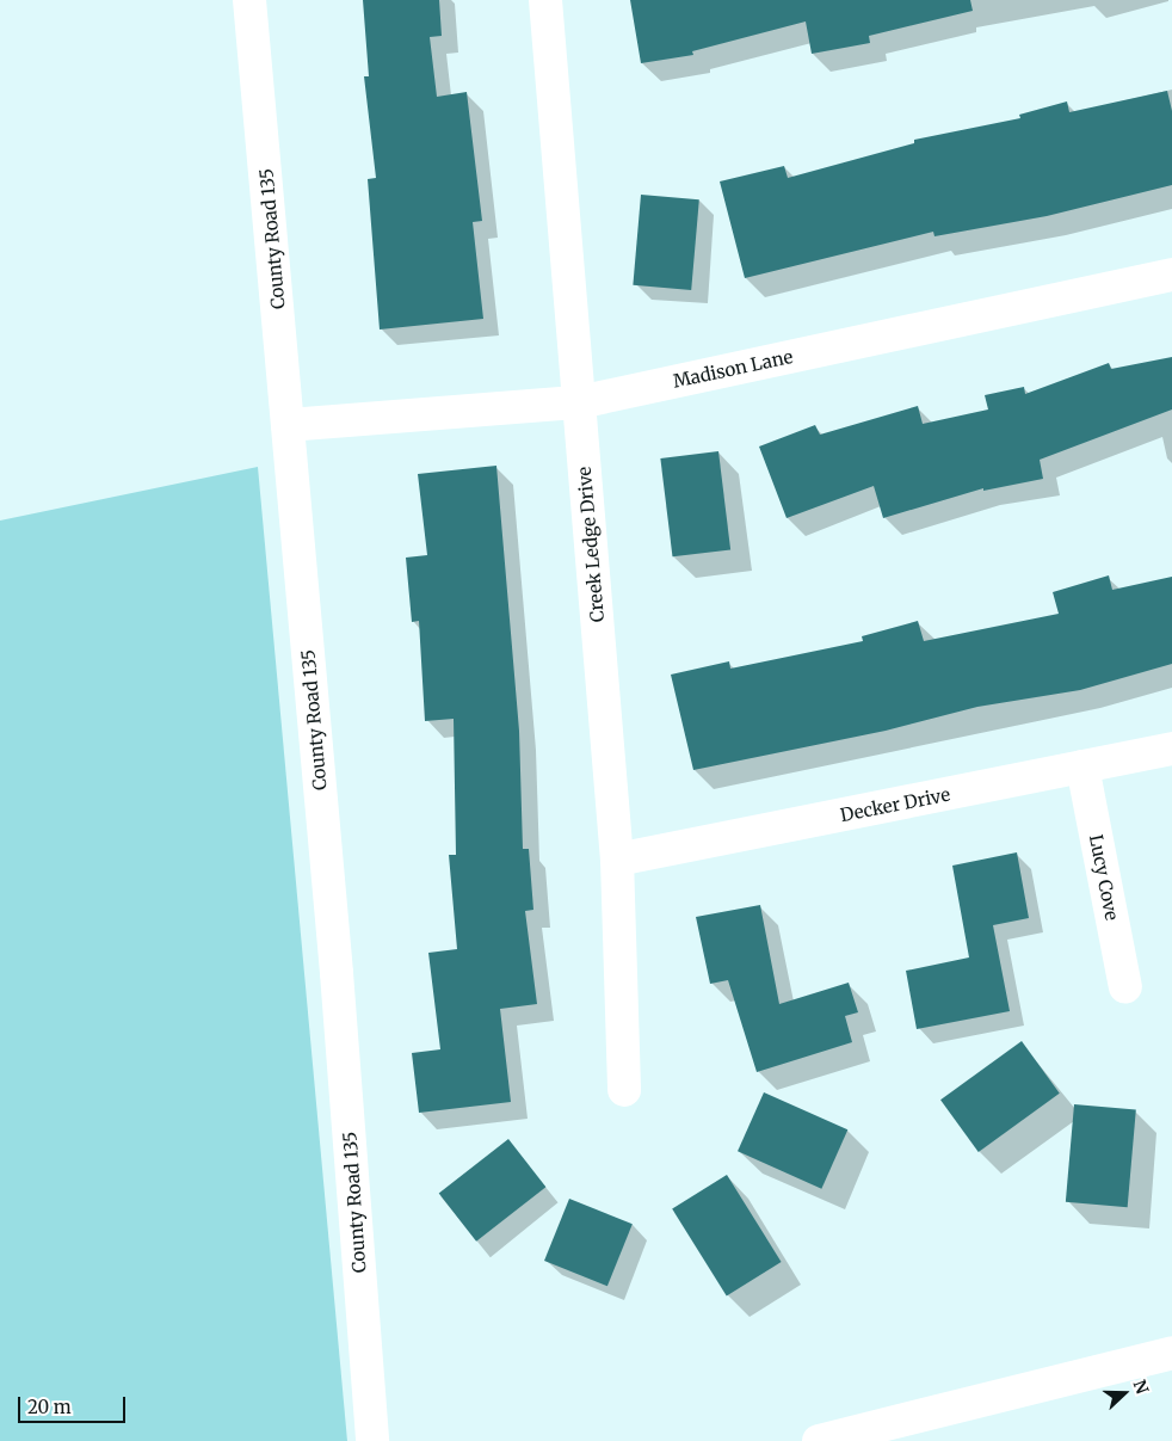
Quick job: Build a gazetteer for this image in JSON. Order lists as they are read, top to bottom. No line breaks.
{"streets":{"street":["County Road 135","Madison Lane","Creek Ledge Drive","Decker Drive","Lucy Cove"]},"crossings":[["County Road 135","Madison Lane"],["Madison Lane","Creek Ledge Drive"],["Creek Ledge Drive","Decker Drive"],["Decker Drive","Lucy Cove"]],"scale_bar":"20 m","north":"right"}
